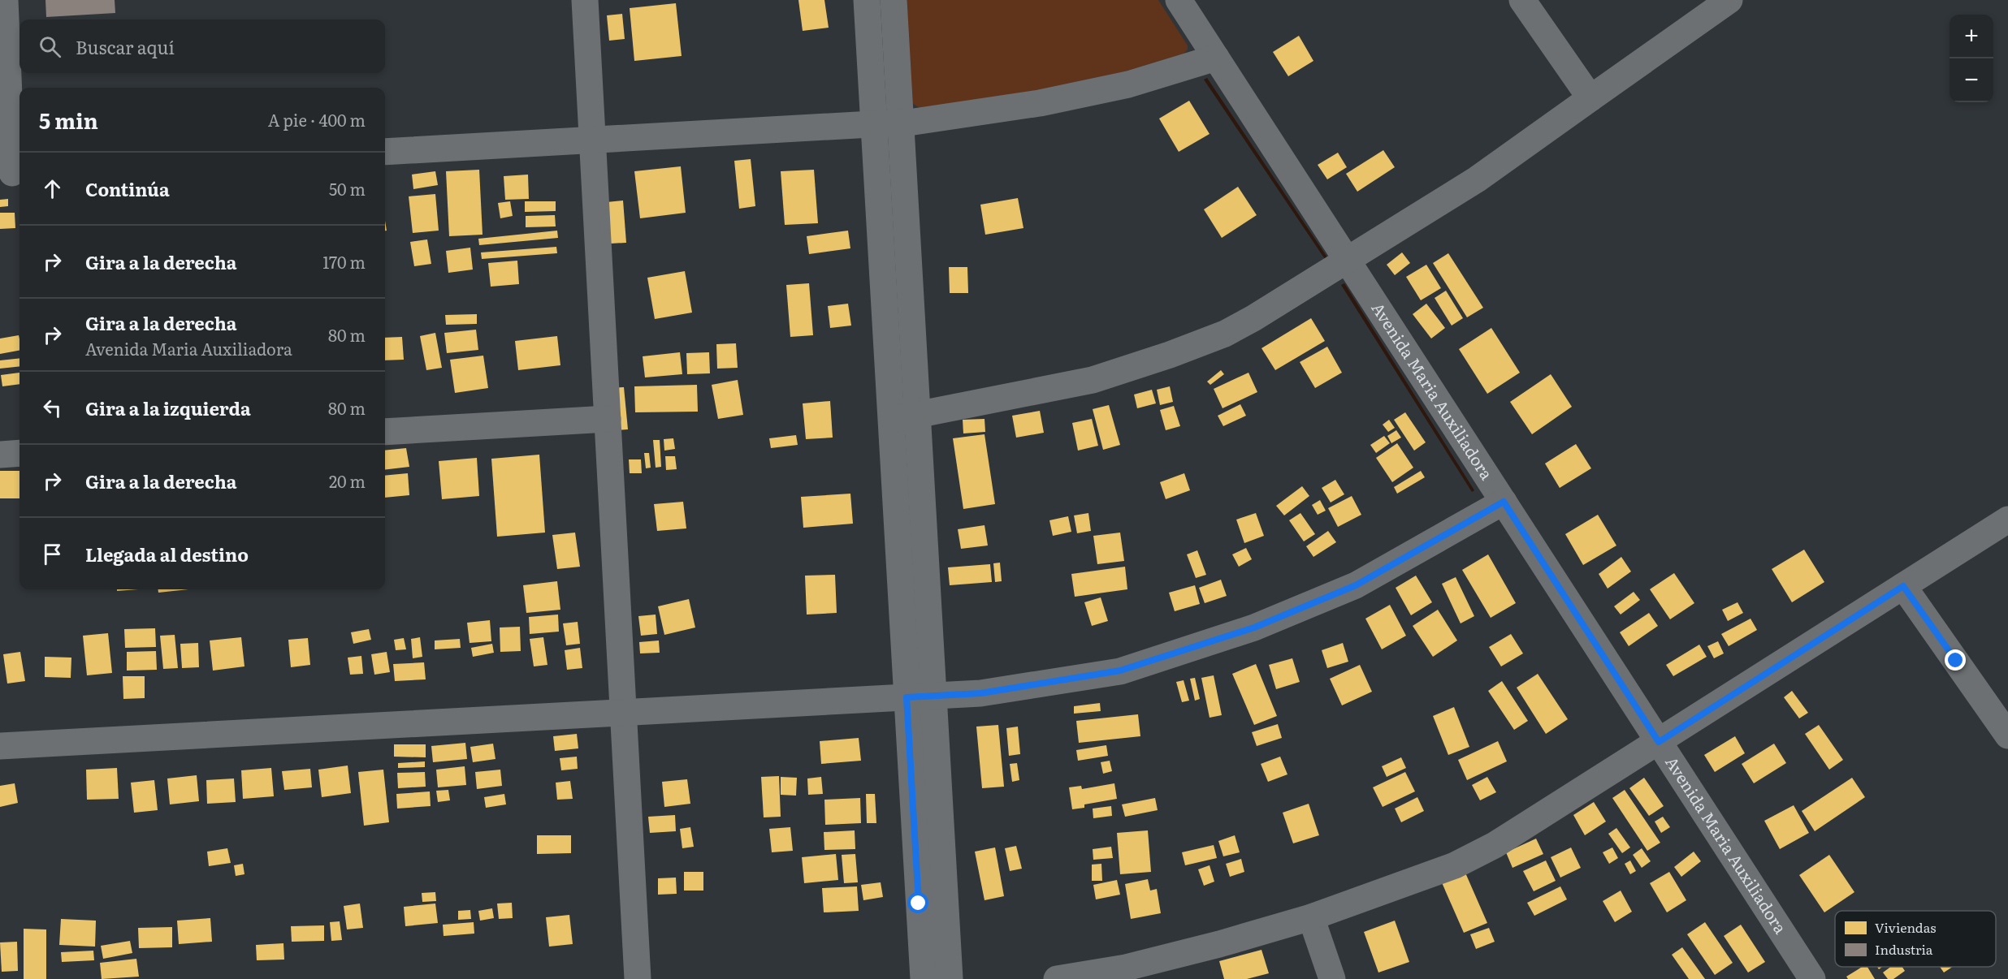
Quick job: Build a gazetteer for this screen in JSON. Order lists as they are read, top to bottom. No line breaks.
{"streets":{"street":["Avenida Maria Auxiliadora"]},"legend":["Viviendas","Industria"],"page":{"map_buttons":["+","−"],"search":"Buscar aquí","heading":["5 min","A pie · 400 m"],"list":[["Continúa","50 m"],["Gira a la derecha","170 m"],["Gira a la derecha","Avenida Maria Auxiliadora","80 m"],["Gira a la izquierda","80 m"],["Gira a la derecha","20 m"],"Llegada al destino"]}}
